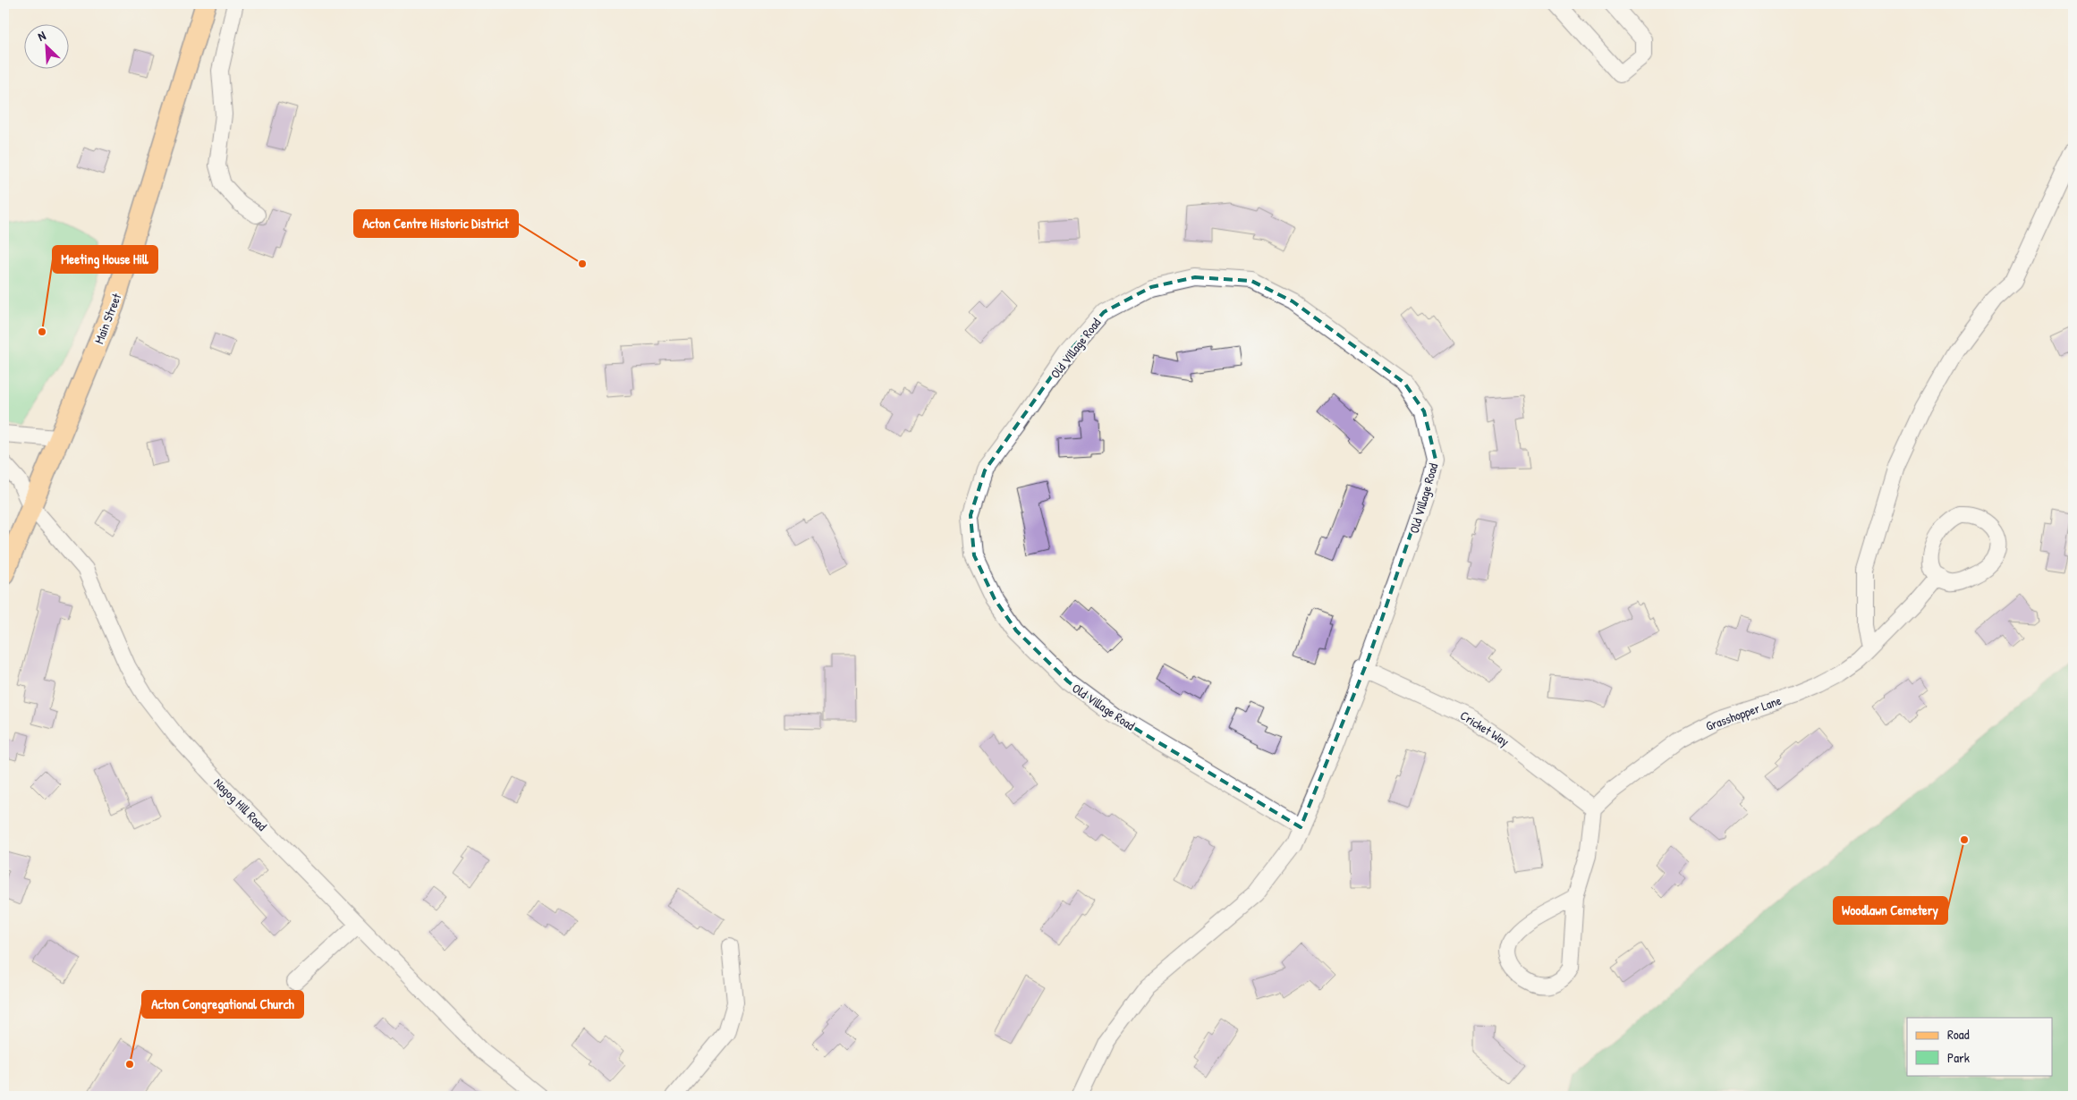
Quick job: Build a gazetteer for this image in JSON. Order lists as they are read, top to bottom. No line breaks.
{"streets":{"main road":["Main Street"],"street":["Old Village Road","Grasshopper Lane","Cricket Way","Nagog Hill Road"]},"crossings":[["Main Street","Nagog Hill Road"],["Old Village Road","Cricket Way"],["Grasshopper Lane","Cricket Way"]],"places":["Acton Centre Historic District","Meeting House Hill","Woodlawn Cemetery","Acton Congregational Church"],"legend":["Road","Park"],"north":"top left"}
